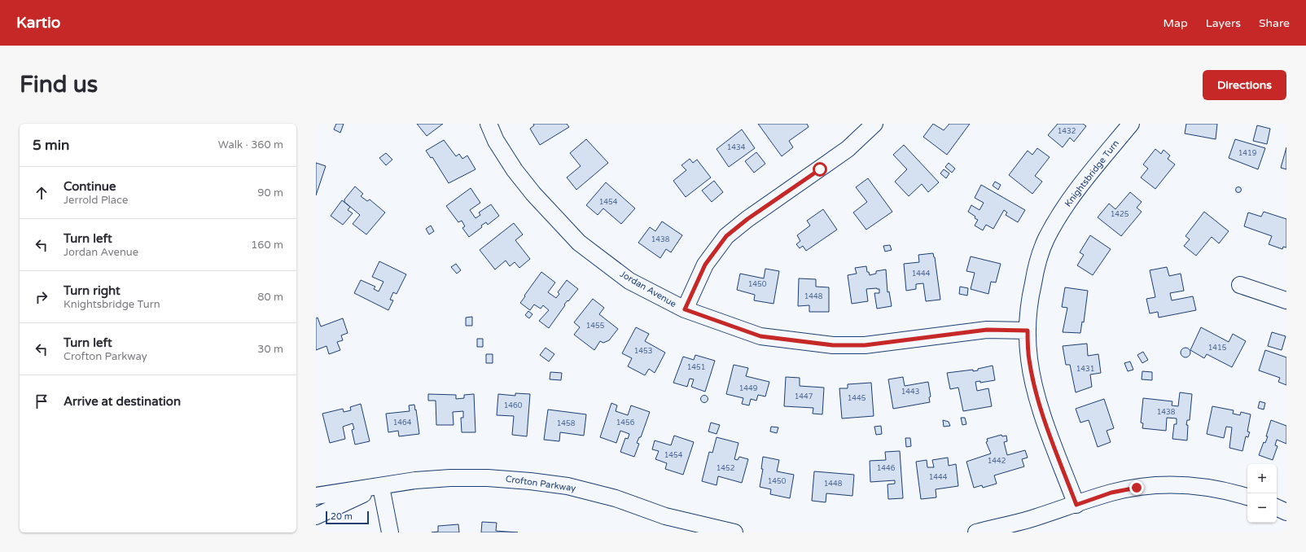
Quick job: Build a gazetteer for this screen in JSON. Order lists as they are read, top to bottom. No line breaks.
{"streets":{"street":["Knightsbridge Turn","Jordan Avenue","Crofton Parkway"]},"crossings":[["Knightsbridge Turn","Jordan Avenue"]],"house_numbers":["1432","1434","1419","1454","1425","1438","1444","1450","1448","1455","1415","1453","1451","1431","1449","1443","1447","1445","1460","1438","1464","1456","1458","1454","1442","1452","1446","1444","1450","1448"],"scale_bar":"20 m","page":{"header":"Kartio","nav":["Map","Layers","Share"],"buttons":"Directions","title":"Find us","heading":["5 min","Walk · 360 m"],"list":[["Continue","Jerrold Place","90 m"],["Turn left","Jordan Avenue","160 m"],["Turn right","Knightsbridge Turn","80 m"],["Turn left","Crofton Parkway","30 m"],"Arrive at destination"],"map_buttons":["+","−"],"scale":"20 m"}}
